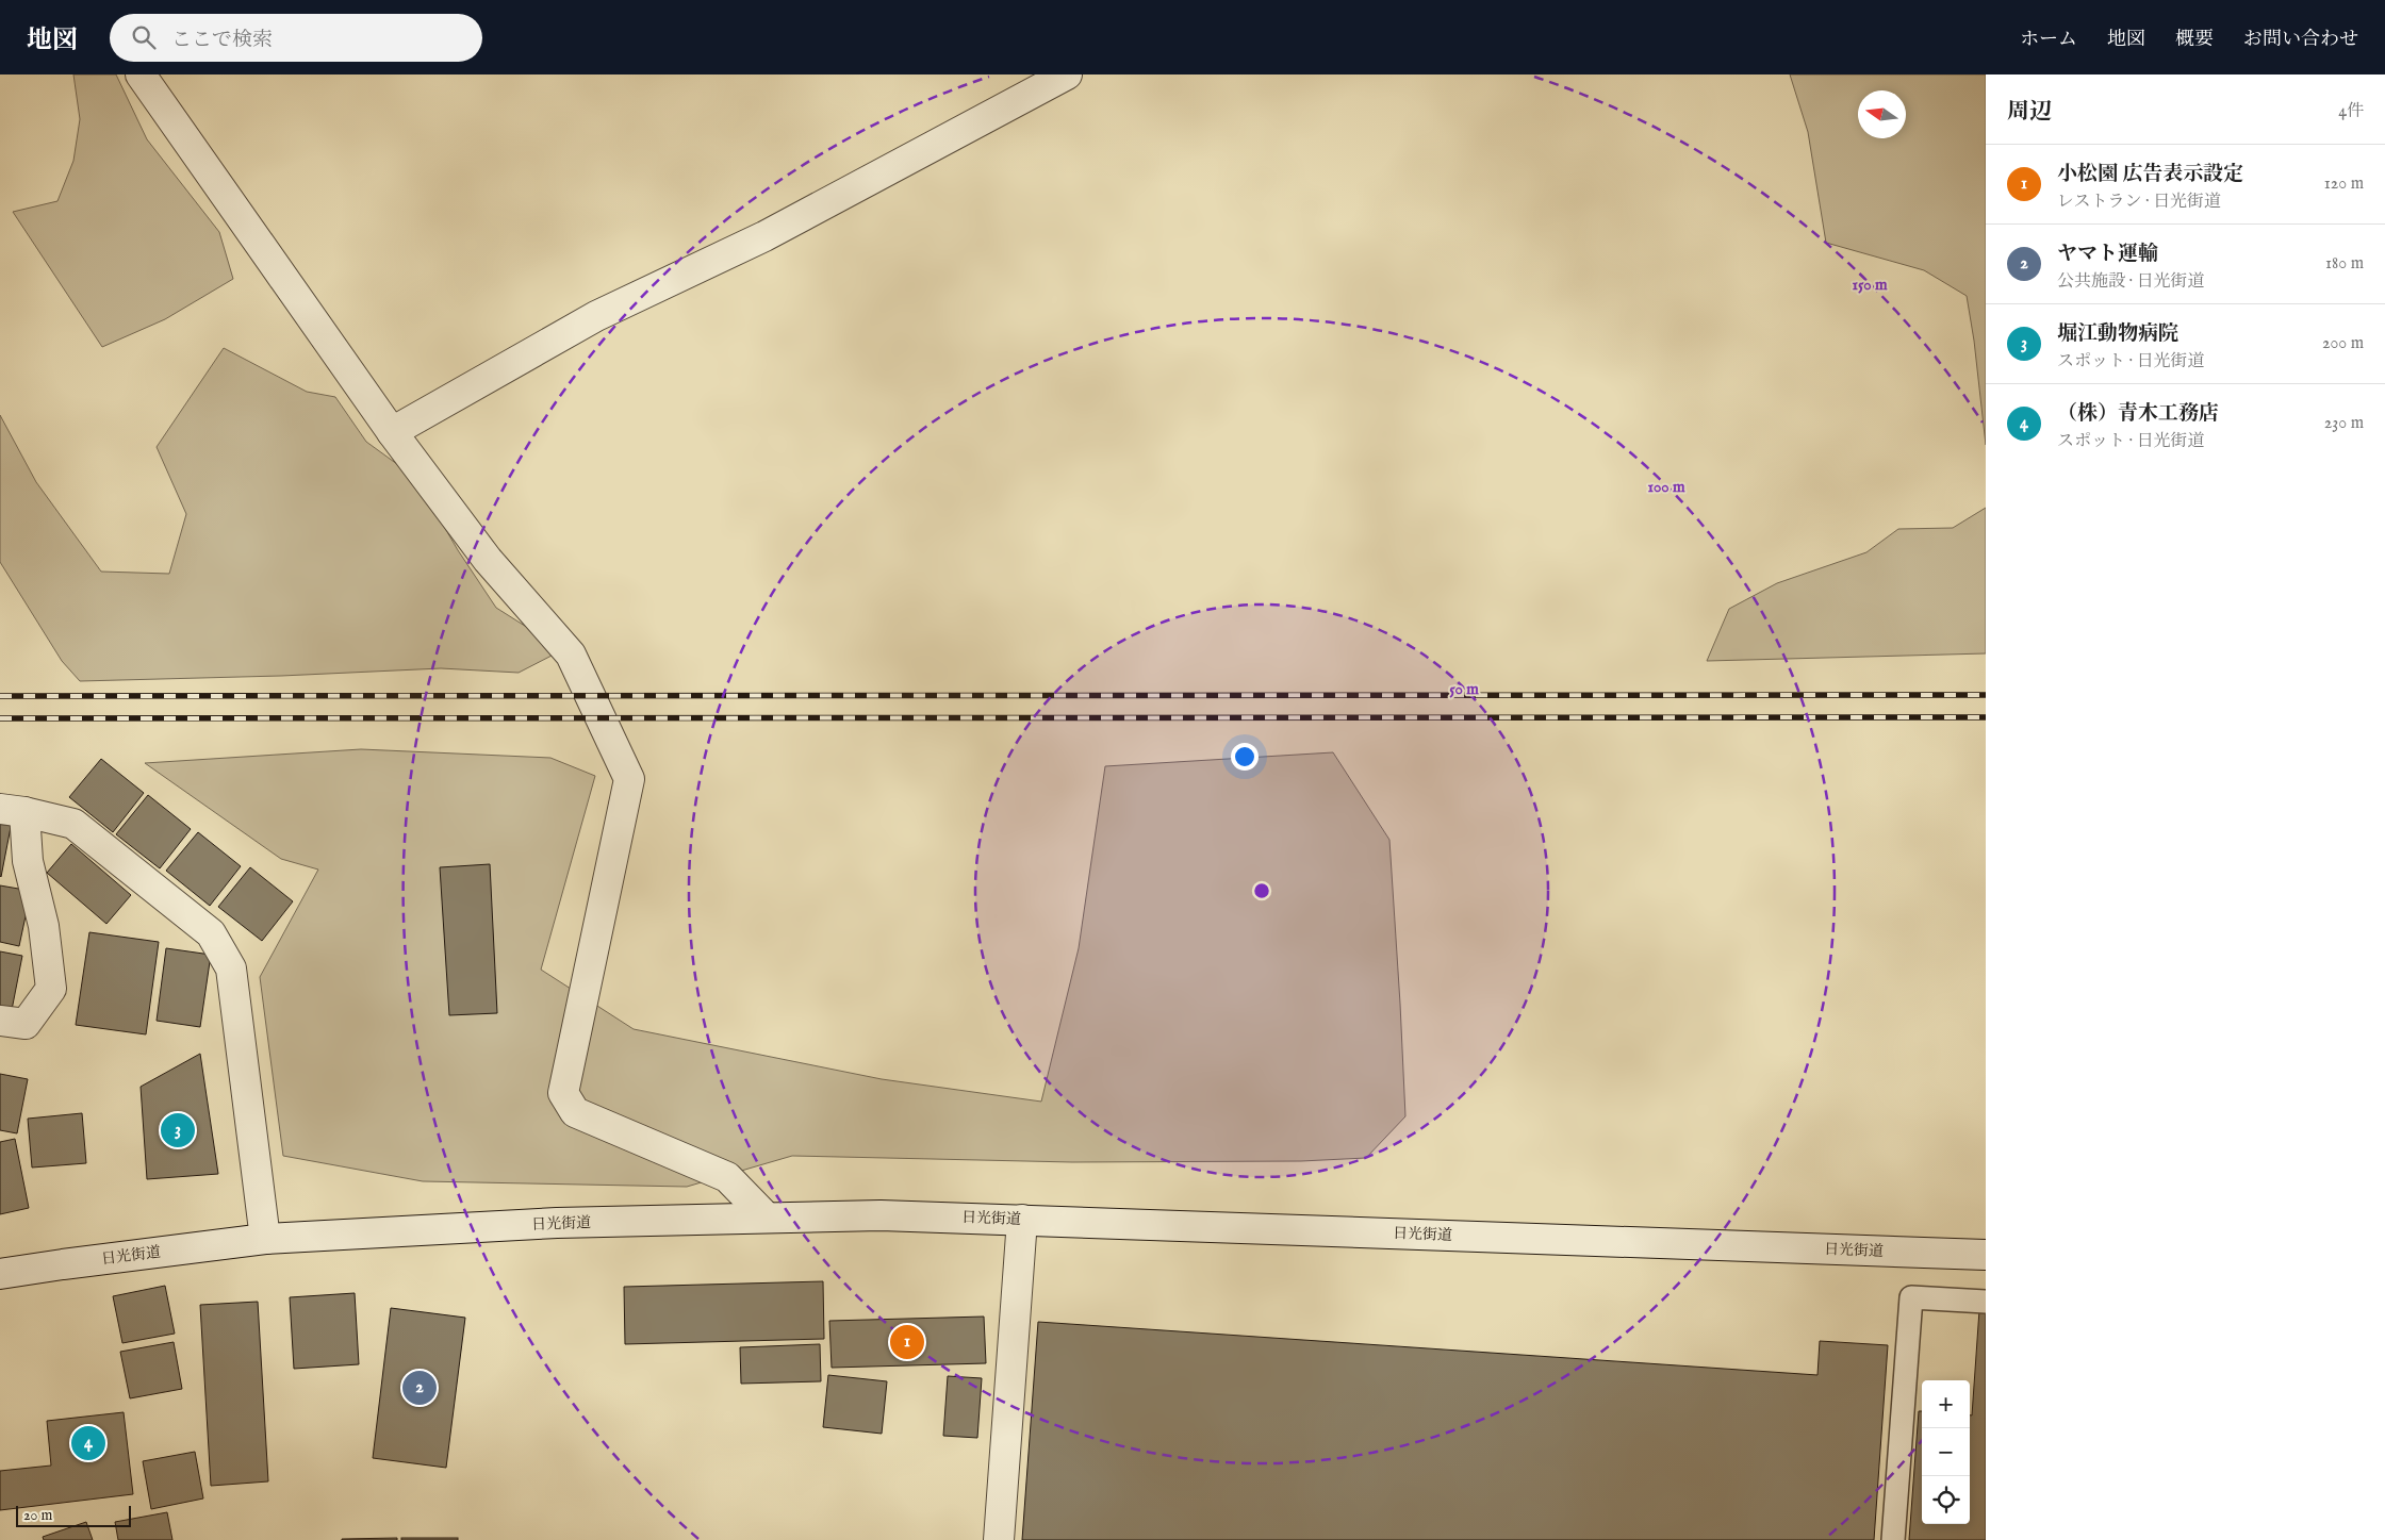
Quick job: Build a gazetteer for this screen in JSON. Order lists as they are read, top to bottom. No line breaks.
{"streets":{"street":["日光街道"]},"scale_bar":"20 m","north":"left","page":{"header":"地図","search":"ここで検索","nav":["ホーム","地図","概要","お問い合わせ"],"heading":["周辺","4件"],"list":[{"mark":"1","name":"小松園 広告表示設定","note":"レストラン · 日光街道","value":"120 m"},{"mark":"2","name":"ヤマト運輸","note":"公共施設 · 日光街道","value":"180 m"},{"mark":"3","name":"堀江動物病院","note":"スポット · 日光街道","value":"200 m"},{"mark":"4","name":"（株）青木工務店","note":"スポット · 日光街道","value":"230 m"}],"pins":["3","1","2","4"],"map_buttons":["+","−"],"scale":"20 m"},"rings":["150 m","100 m","50 m"]}
